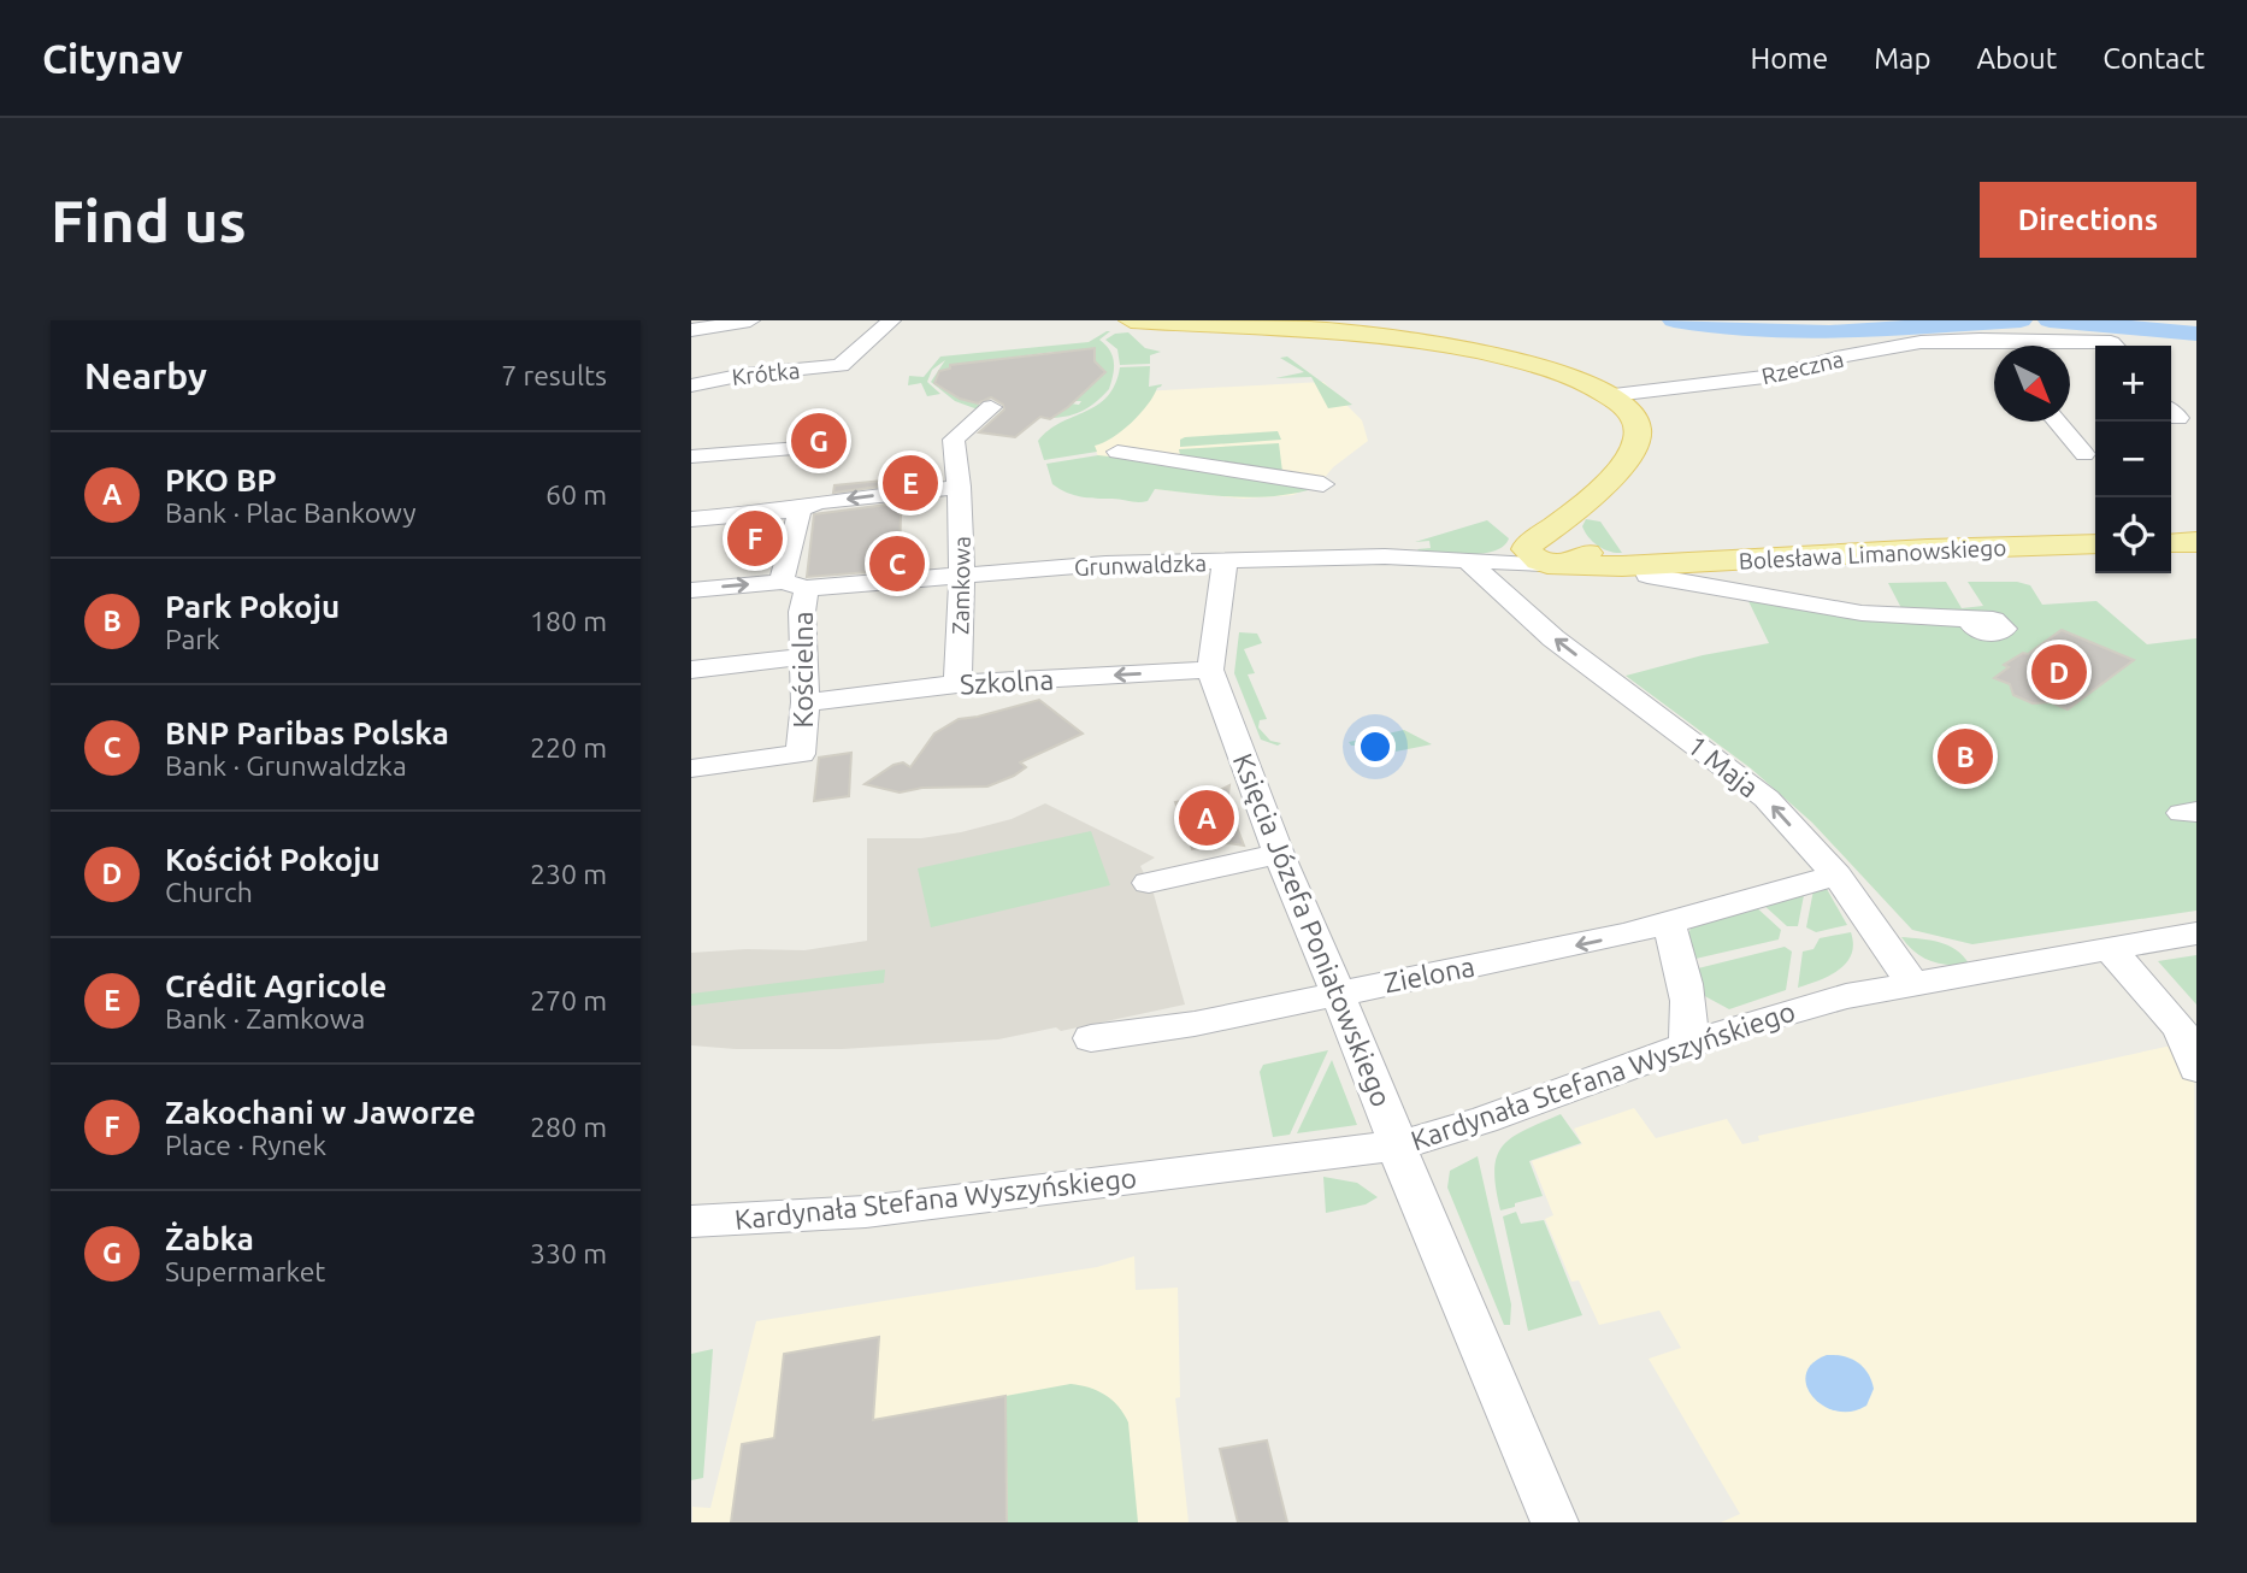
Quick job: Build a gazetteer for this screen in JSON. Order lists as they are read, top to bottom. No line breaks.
{"streets":{"main road":["Bolesława Limanowskiego"],"street":["Rzeczna","Krótka","Grunwaldzka","Zamkowa","Kościelna","Szkolna","1 Maja","Księcia Józefa Poniatowskiego","Zielona","Kardynała Stefana Wyszyńskiego"]},"crossings":[["Bolesława Limanowskiego","Grunwaldzka"],["Bolesława Limanowskiego","1 Maja"],["Grunwaldzka","Zamkowa"],["Grunwaldzka","Kościelna"],["Grunwaldzka","1 Maja"],["Grunwaldzka","Księcia Józefa Poniatowskiego"],["Zamkowa","Szkolna"],["Kościelna","Szkolna"],["Szkolna","Księcia Józefa Poniatowskiego"],["1 Maja","Zielona"],["1 Maja","Kardynała Stefana Wyszyńskiego"],["Księcia Józefa Poniatowskiego","Zielona"],["Księcia Józefa Poniatowskiego","Kardynała Stefana Wyszyńskiego"]],"one_way":["1 Maja","Zielona"],"north":"bottom right","page":{"header":"Citynav","nav":["Home","Map","About","Contact"],"buttons":"Directions","title":"Find us","heading":["Nearby","7 results"],"map_buttons":["+","−"],"pins":["G","E","F","C","D","B","A"],"list":[{"mark":"A","name":"PKO BP","note":"Bank · Plac Bankowy","value":"60 m"},{"mark":"B","name":"Park Pokoju","note":"Park","value":"180 m"},{"mark":"C","name":"BNP Paribas Polska","note":"Bank · Grunwaldzka","value":"220 m"},{"mark":"D","name":"Kościół Pokoju","note":"Church","value":"230 m"},{"mark":"E","name":"Crédit Agricole","note":"Bank · Zamkowa","value":"270 m"},{"mark":"F","name":"Zakochani w Jaworze","note":"Place · Rynek","value":"280 m"},{"mark":"G","name":"Żabka","note":"Supermarket","value":"330 m"}]}}
